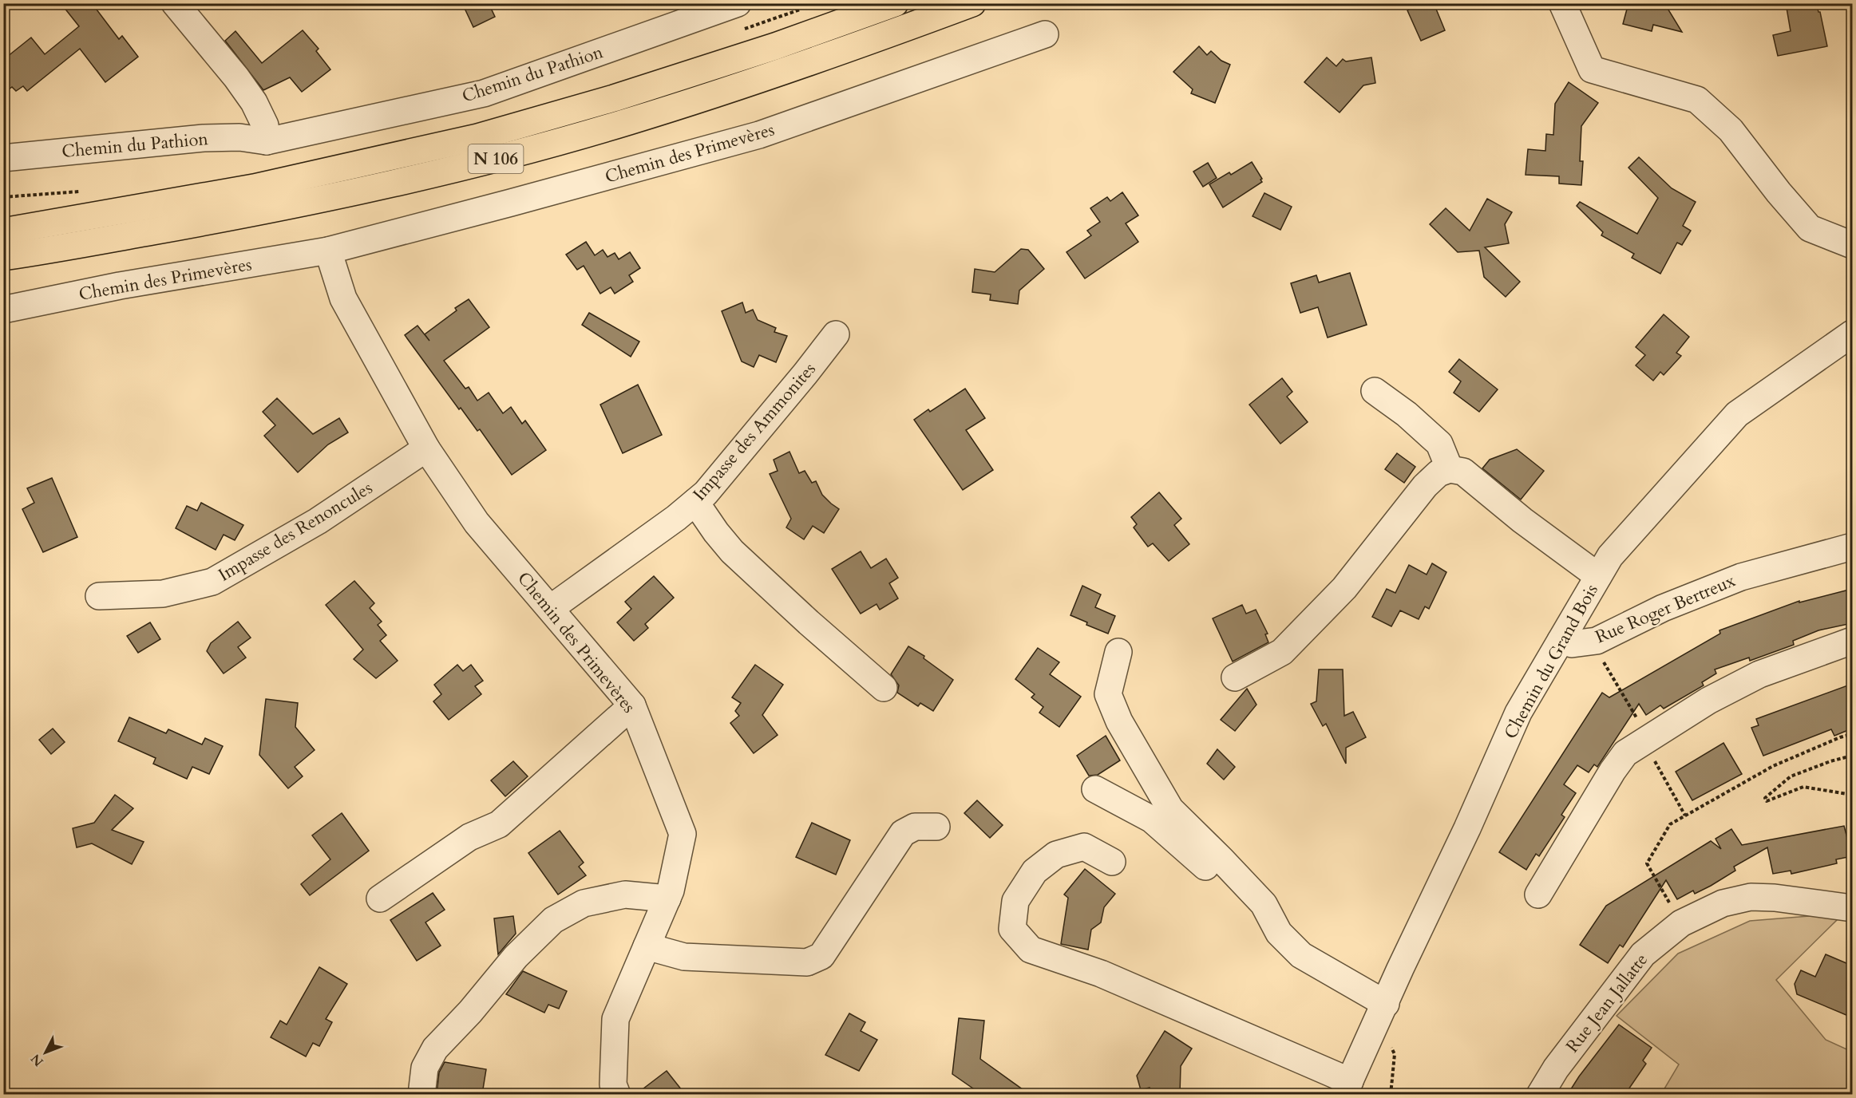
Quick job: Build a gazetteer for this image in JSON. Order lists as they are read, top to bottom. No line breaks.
{"streets":{"main road":["N 106"],"street":["Chemin du Pathion","Chemin des Primevères","Impasse des Ammonites","Impasse des Renoncules","Rue Roger Bertreux","Chemin du Grand Bois","Rue Jean Jallatte"]},"crossings":[["Chemin des Primevères","Impasse des Ammonites"],["Chemin des Primevères","Impasse des Renoncules"],["Rue Roger Bertreux","Chemin du Grand Bois"]],"north":"bottom left"}
